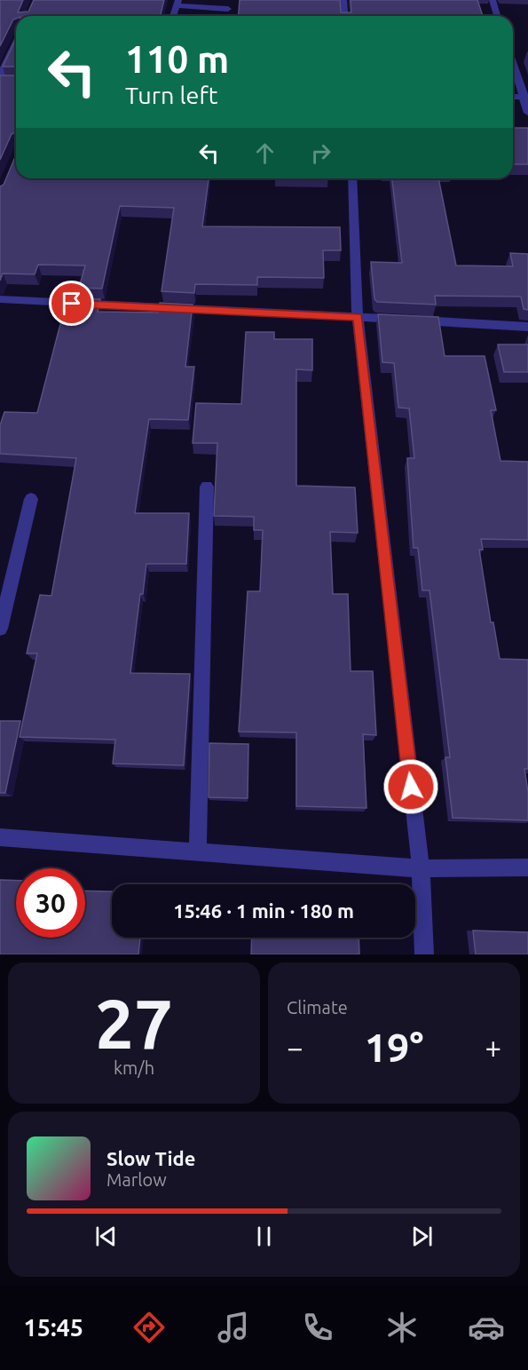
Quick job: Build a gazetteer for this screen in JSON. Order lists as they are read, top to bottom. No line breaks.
{"page":{"turn":["110 m","Turn left"],"limit":"30","trip":"15:46 · 1 min · 180 m","tile":[["27","km/h"],"Climate"],"heat":["−","19°","+"],"song":["Slow Tide","Marlow"],"tabs":"15:45"}}
